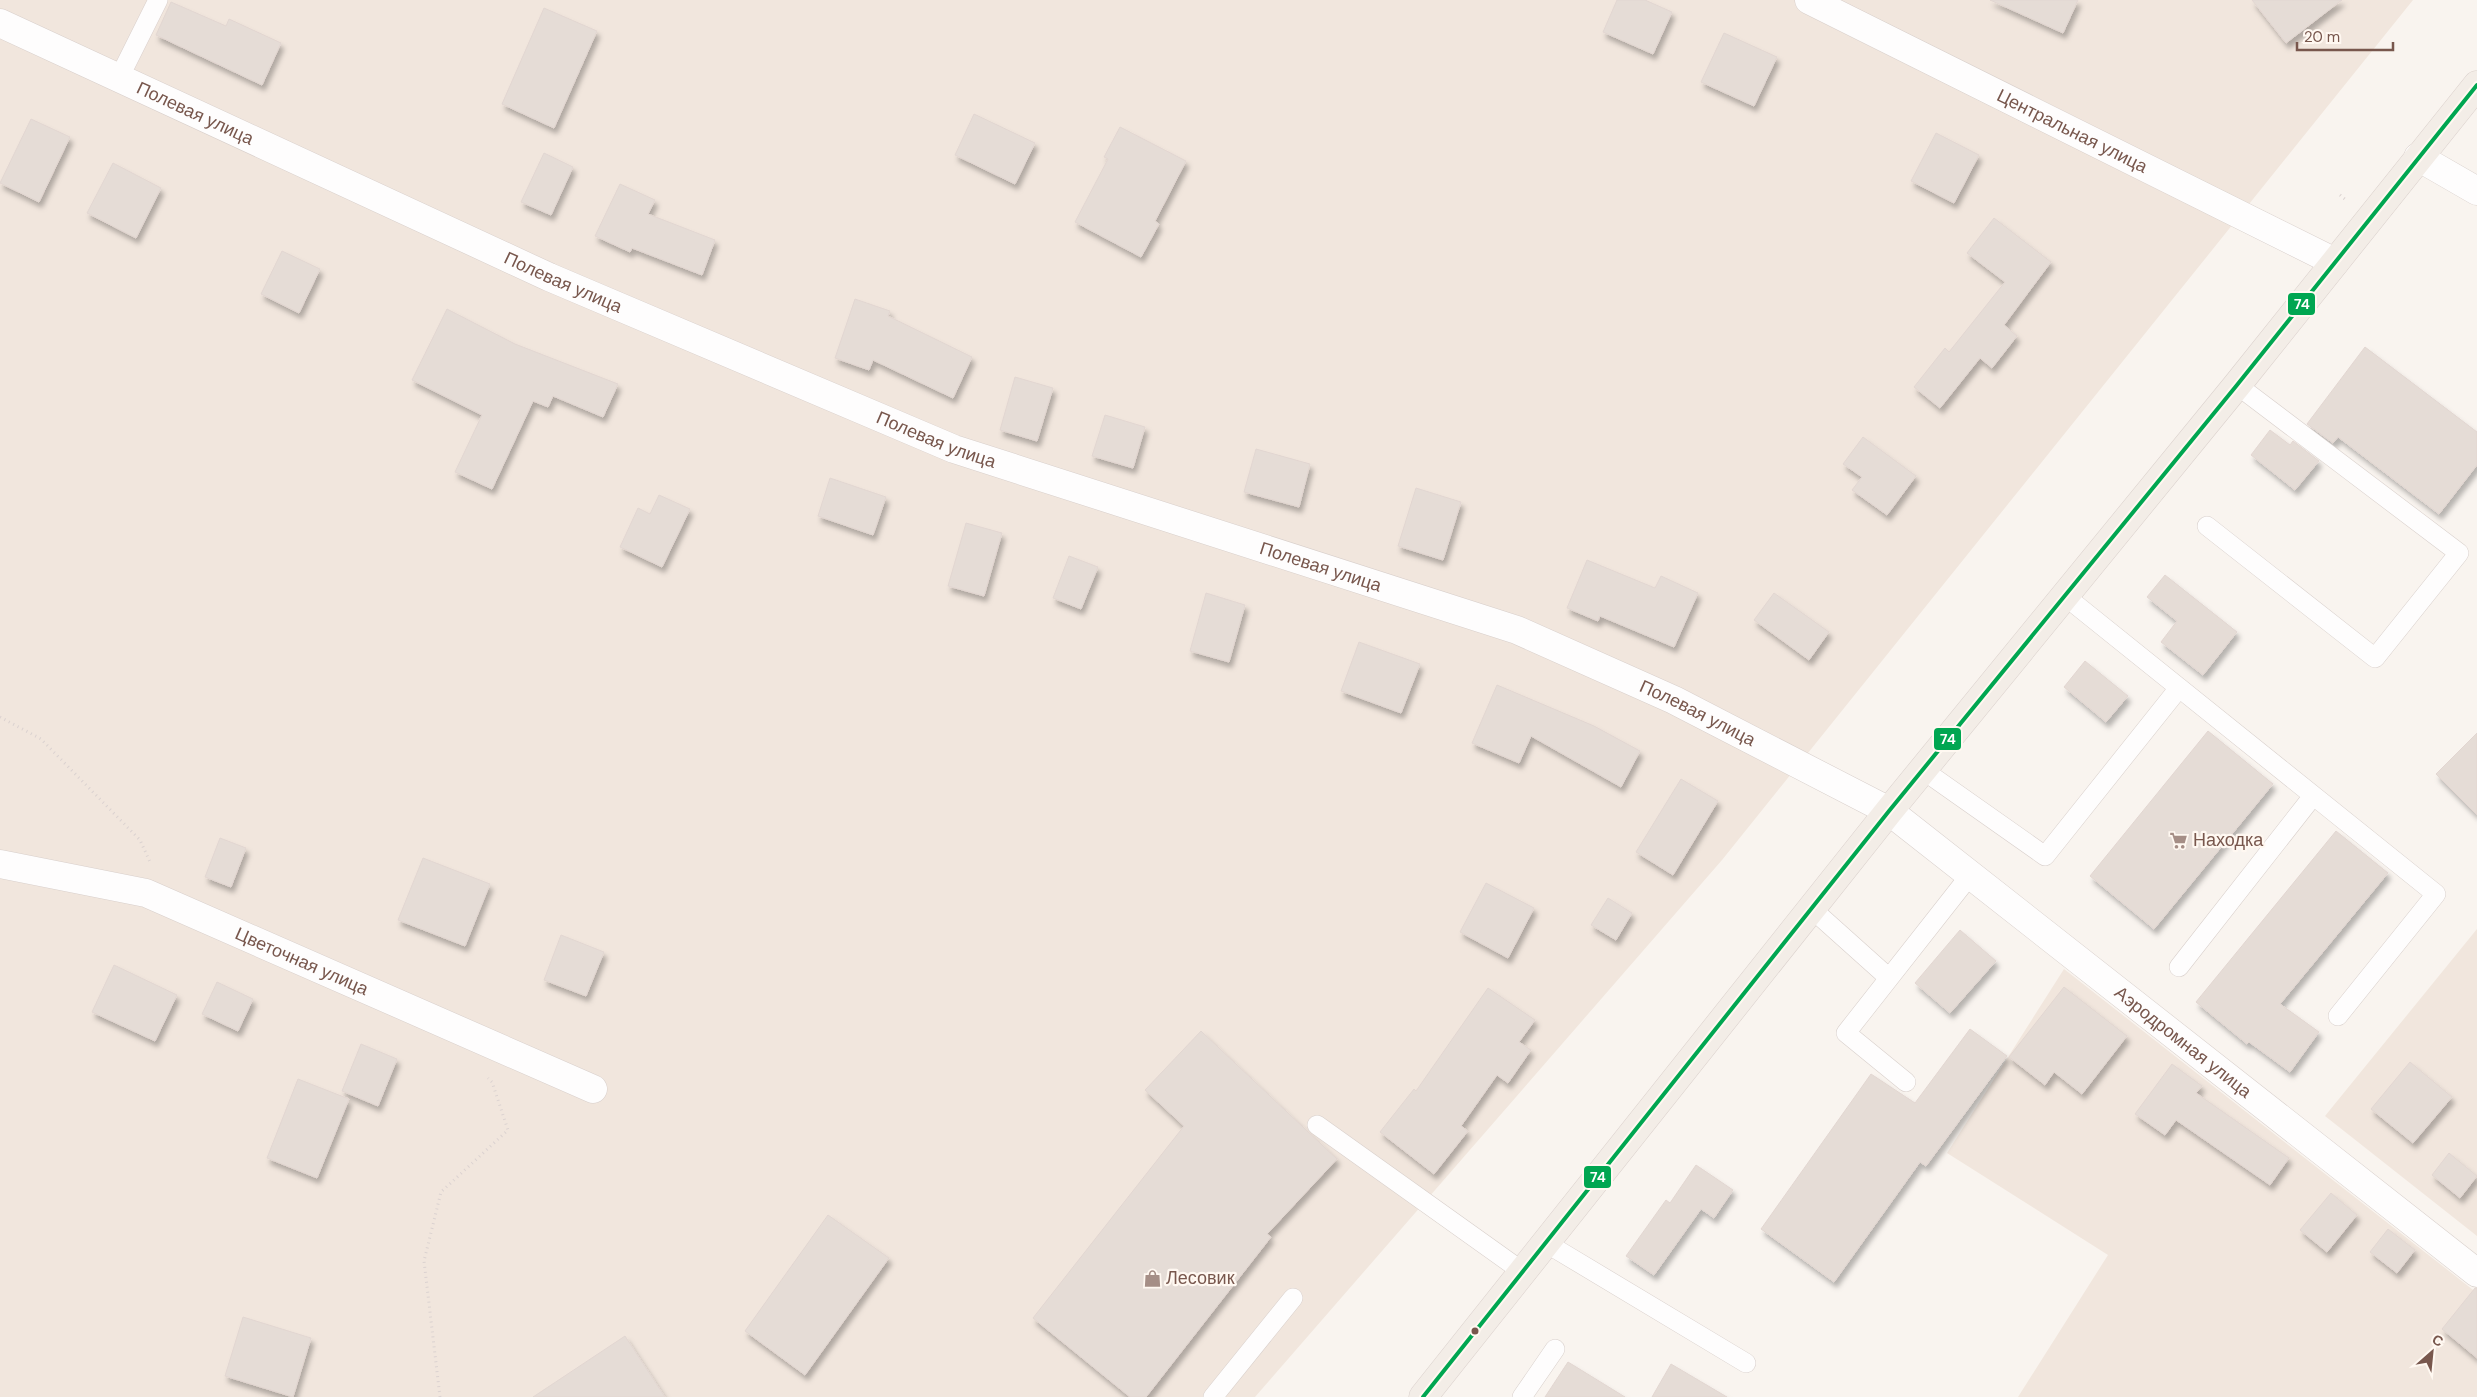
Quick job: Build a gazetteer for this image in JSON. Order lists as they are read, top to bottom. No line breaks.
{"streets":{"street":["Полевая улица","Центральная улица","Цветочная улица","Аэродромная улица"]},"crossings":[["Полевая улица","Аэродромная улица"]],"places":{"supermarket":["Находка"],"shop":["Лесовик"]},"lines":["transit line 74"],"scale_bar":"20 m","north":"top right"}
